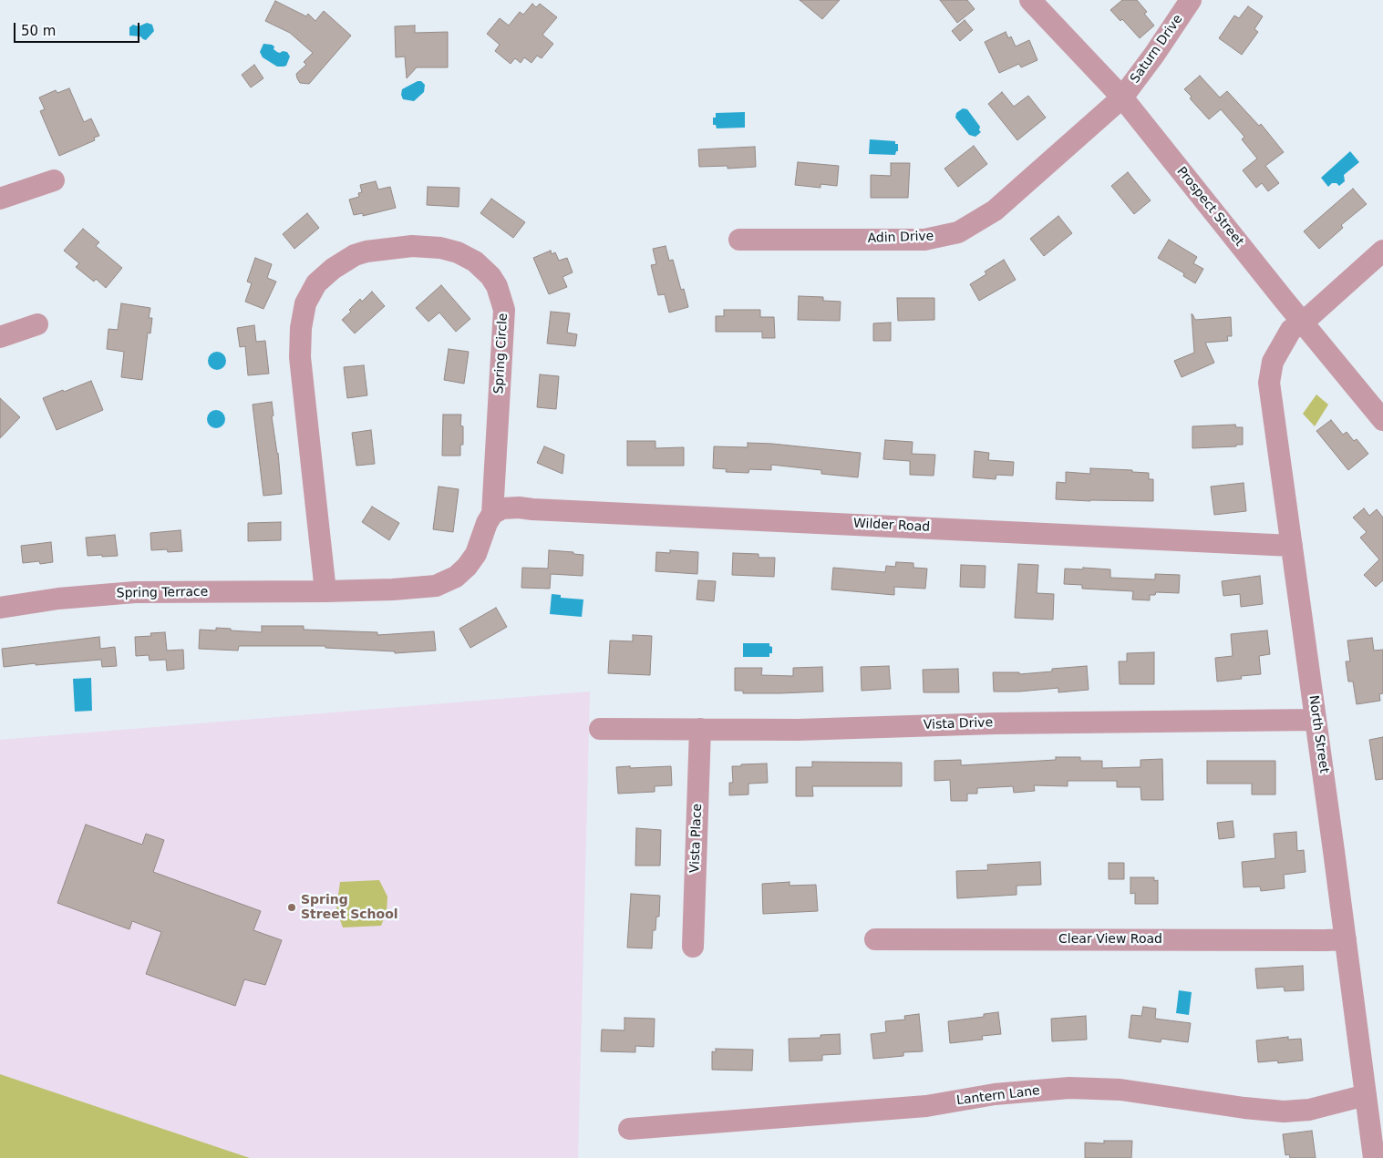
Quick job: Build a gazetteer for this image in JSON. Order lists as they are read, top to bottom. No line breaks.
{"streets":{"street":["Saturn Drive","Prospect Street","Adin Drive","Spring Circle","Wilder Road","Spring Terrace","Vista Drive","North Street","Vista Place","Clear View Road","Lantern Lane"]},"crossings":[["Saturn Drive","Prospect Street"],["Saturn Drive","Adin Drive"],["Prospect Street","Adin Drive"],["Prospect Street","North Street"],["Spring Circle","Wilder Road"],["Spring Circle","Spring Terrace"],["Wilder Road","North Street"],["Vista Drive","North Street"],["Vista Drive","Vista Place"],["North Street","Clear View Road"],["North Street","Lantern Lane"]],"places":["Spring Street School"],"scale_bar":"50 m"}
